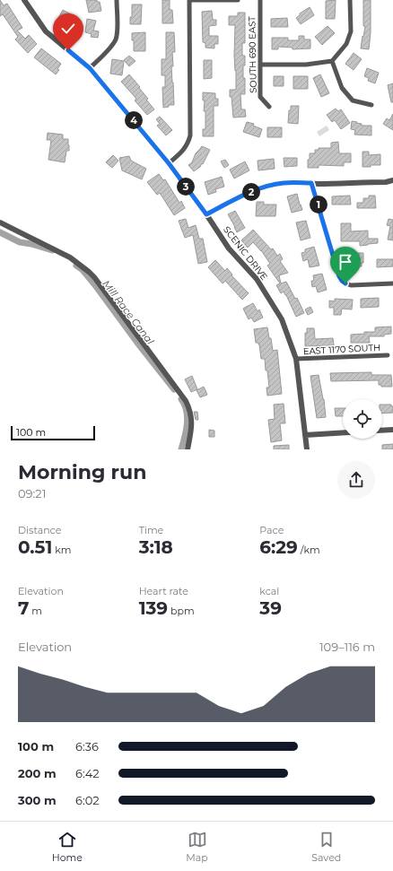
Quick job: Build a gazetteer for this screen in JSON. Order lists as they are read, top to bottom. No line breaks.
{"streets":{"street":["SOUTH 690 EAST","SCENIC DRIVE","EAST 1170 SOUTH"]},"crossings":[["SCENIC DRIVE","EAST 1170 SOUTH"]],"water":["Mill Race Canal"],"scale_bar":"100 m","page":{"pins":["4","3","2","1"],"scale":"100 m","heading":["Morning run","09:21"],"stats":[["Distance","0.51 km"],["Time","3:18"],["Pace","6:29 /km"],["Elevation","7 m"],["Heart rate","139 bpm"],["kcal","39"]],"chart":["Elevation","109–116 m"],"list":[{"name":"100 m","note":"6:36"},{"name":"200 m","note":"6:42"},{"name":"300 m","note":"6:02"}],"tabs":["Home","Map","Saved"]}}
